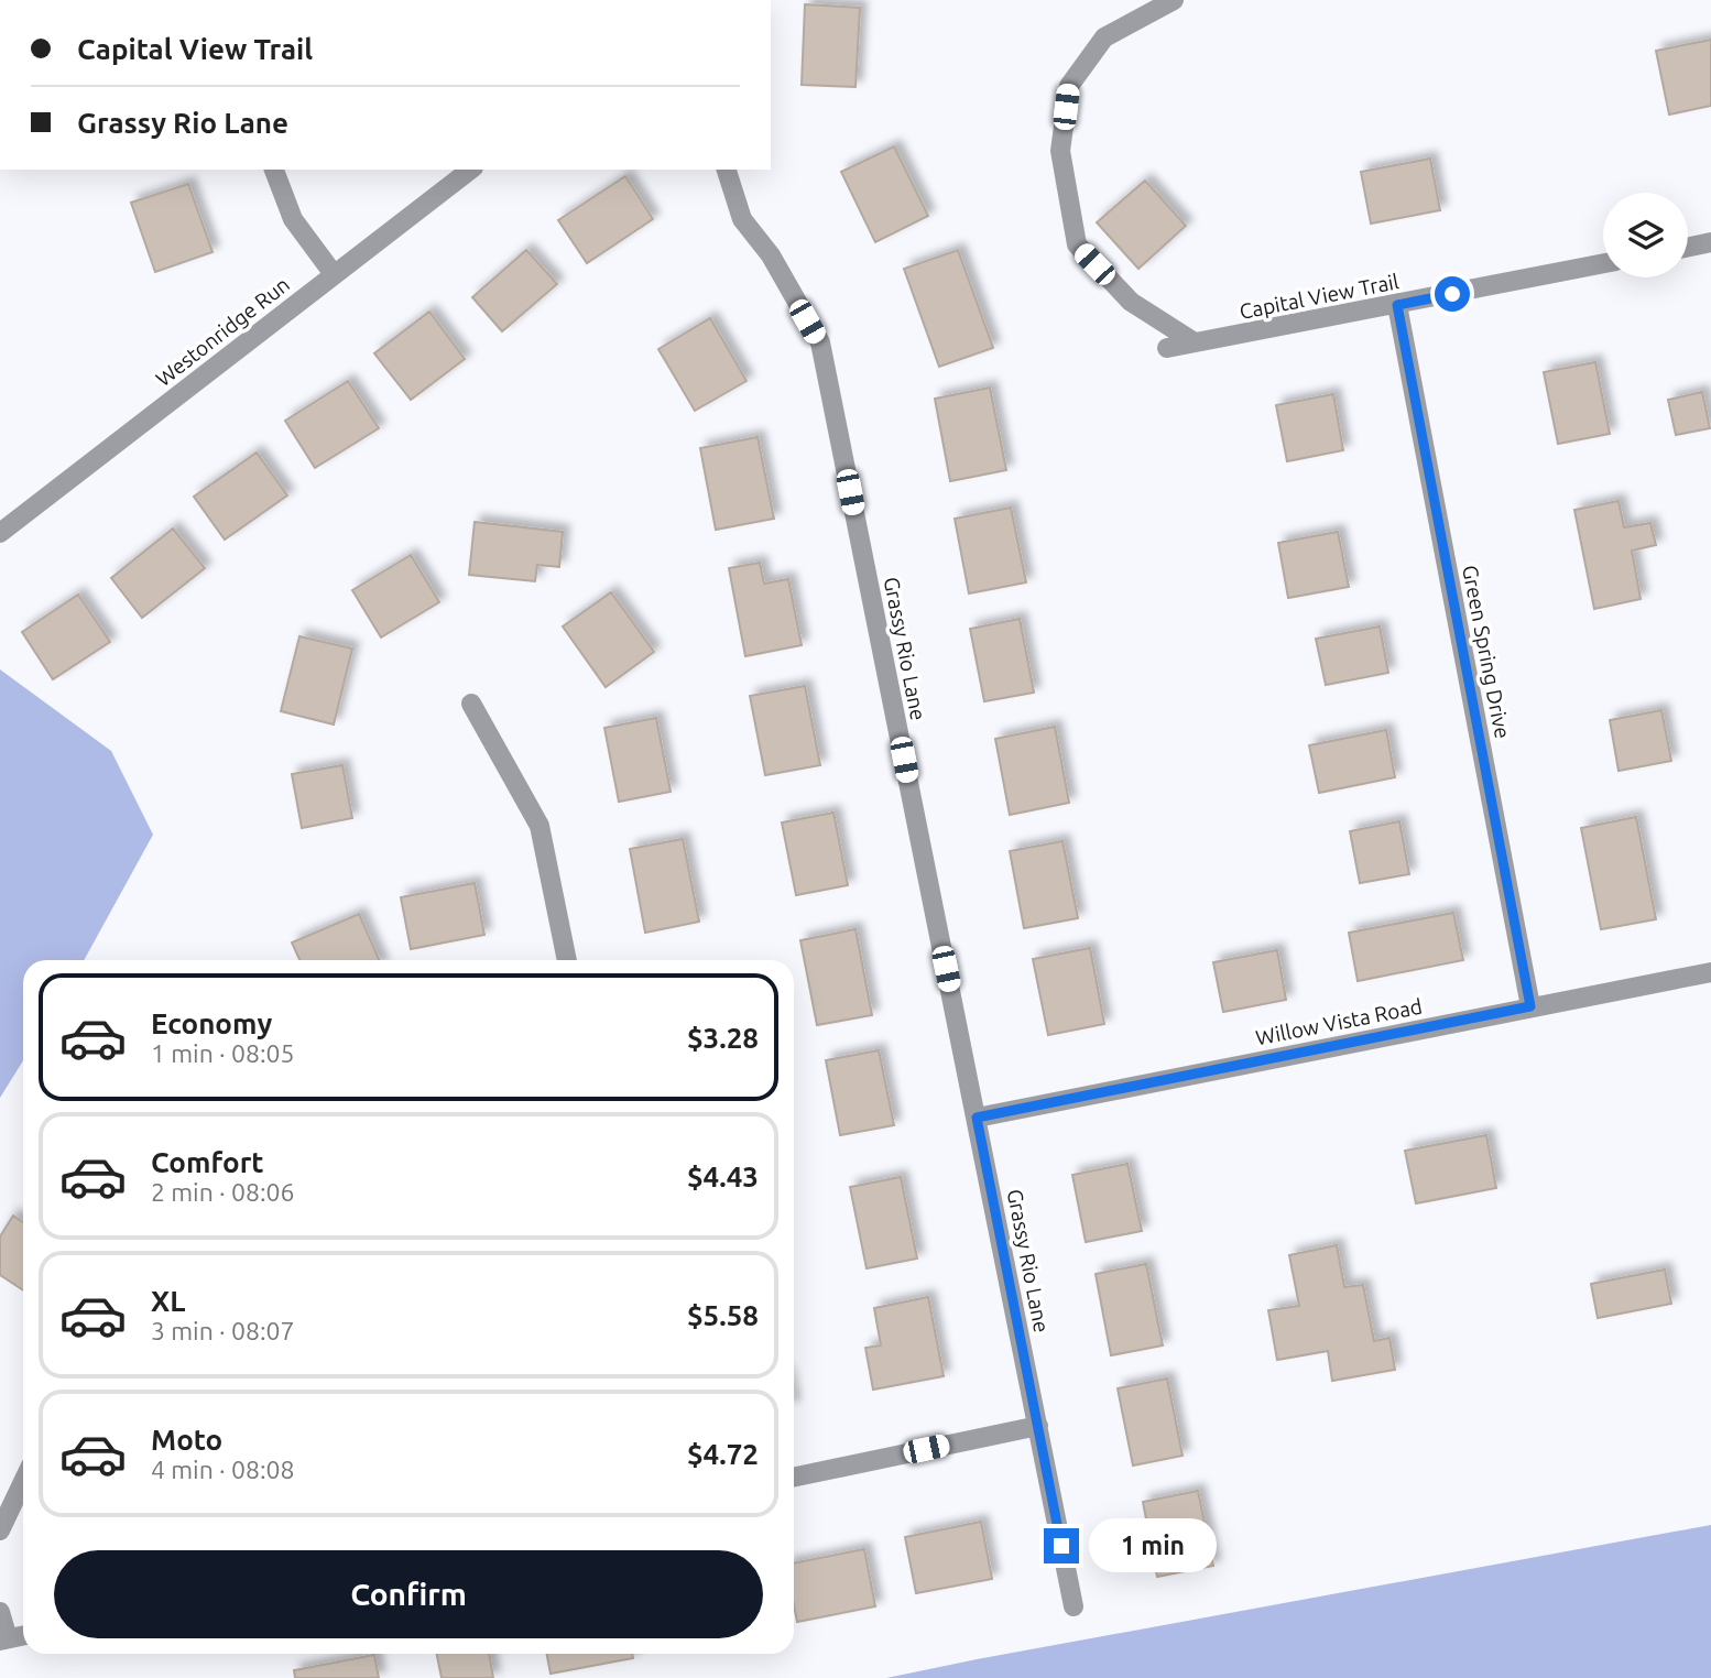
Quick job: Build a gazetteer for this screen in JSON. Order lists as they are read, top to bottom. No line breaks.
{"streets":{"street":["Capital View Trail","Westonridge Run","Grassy Rio Lane","Green Spring Drive","Willow Vista Road"]},"crossings":[["Capital View Trail","Green Spring Drive"],["Grassy Rio Lane","Willow Vista Road"],["Green Spring Drive","Willow Vista Road"]],"page":{"banner":["Capital View Trail","Grassy Rio Lane"],"list":[{"name":"Economy","note":"1 min · 08:05","value":"$3.28"},{"name":"Comfort","note":"2 min · 08:06","value":"$4.43"},{"name":"XL","note":"3 min · 08:07","value":"$5.58"},{"name":"Moto","note":"4 min · 08:08","value":"$4.72"}],"bubble":"1 min","buttons":"Confirm"}}
